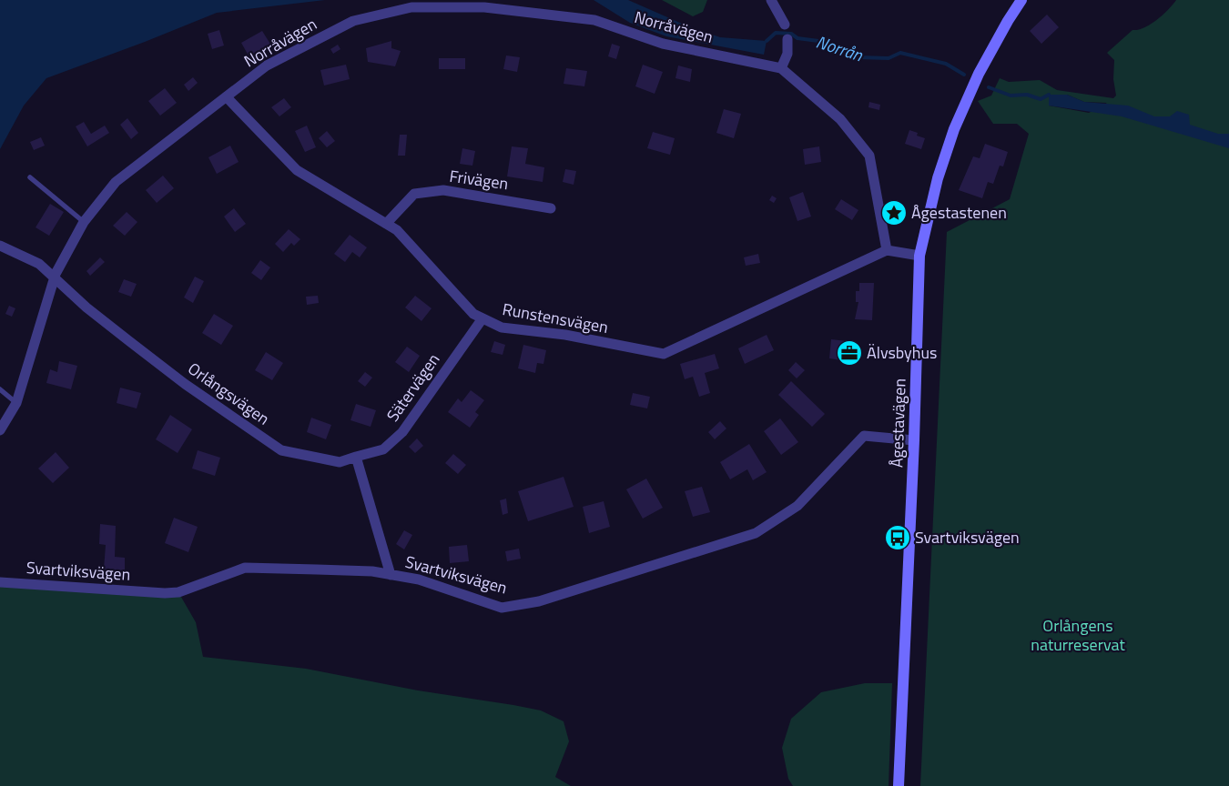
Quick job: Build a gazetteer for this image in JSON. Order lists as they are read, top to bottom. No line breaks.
{"streets":{"main road":["Ågestavägen"],"street":["Norråvägen","Frivägen","Runstensvägen","Sätervägen","Orlångsvägen","Svartviksvägen"]},"crossings":[["Norråvägen","Runstensvägen"],["Norråvägen","Orlångsvägen"],["Frivägen","Runstensvägen"],["Runstensvägen","Sätervägen"],["Sätervägen","Orlångsvägen"],["Ågestavägen","Svartviksvägen"]],"water":["Norrån"],"parks":["Orlångens naturreservat"],"places":{"place":["Ågestastenen"],"office":["Älvsbyhus"],"bus stop":["Svartviksvägen"]}}
